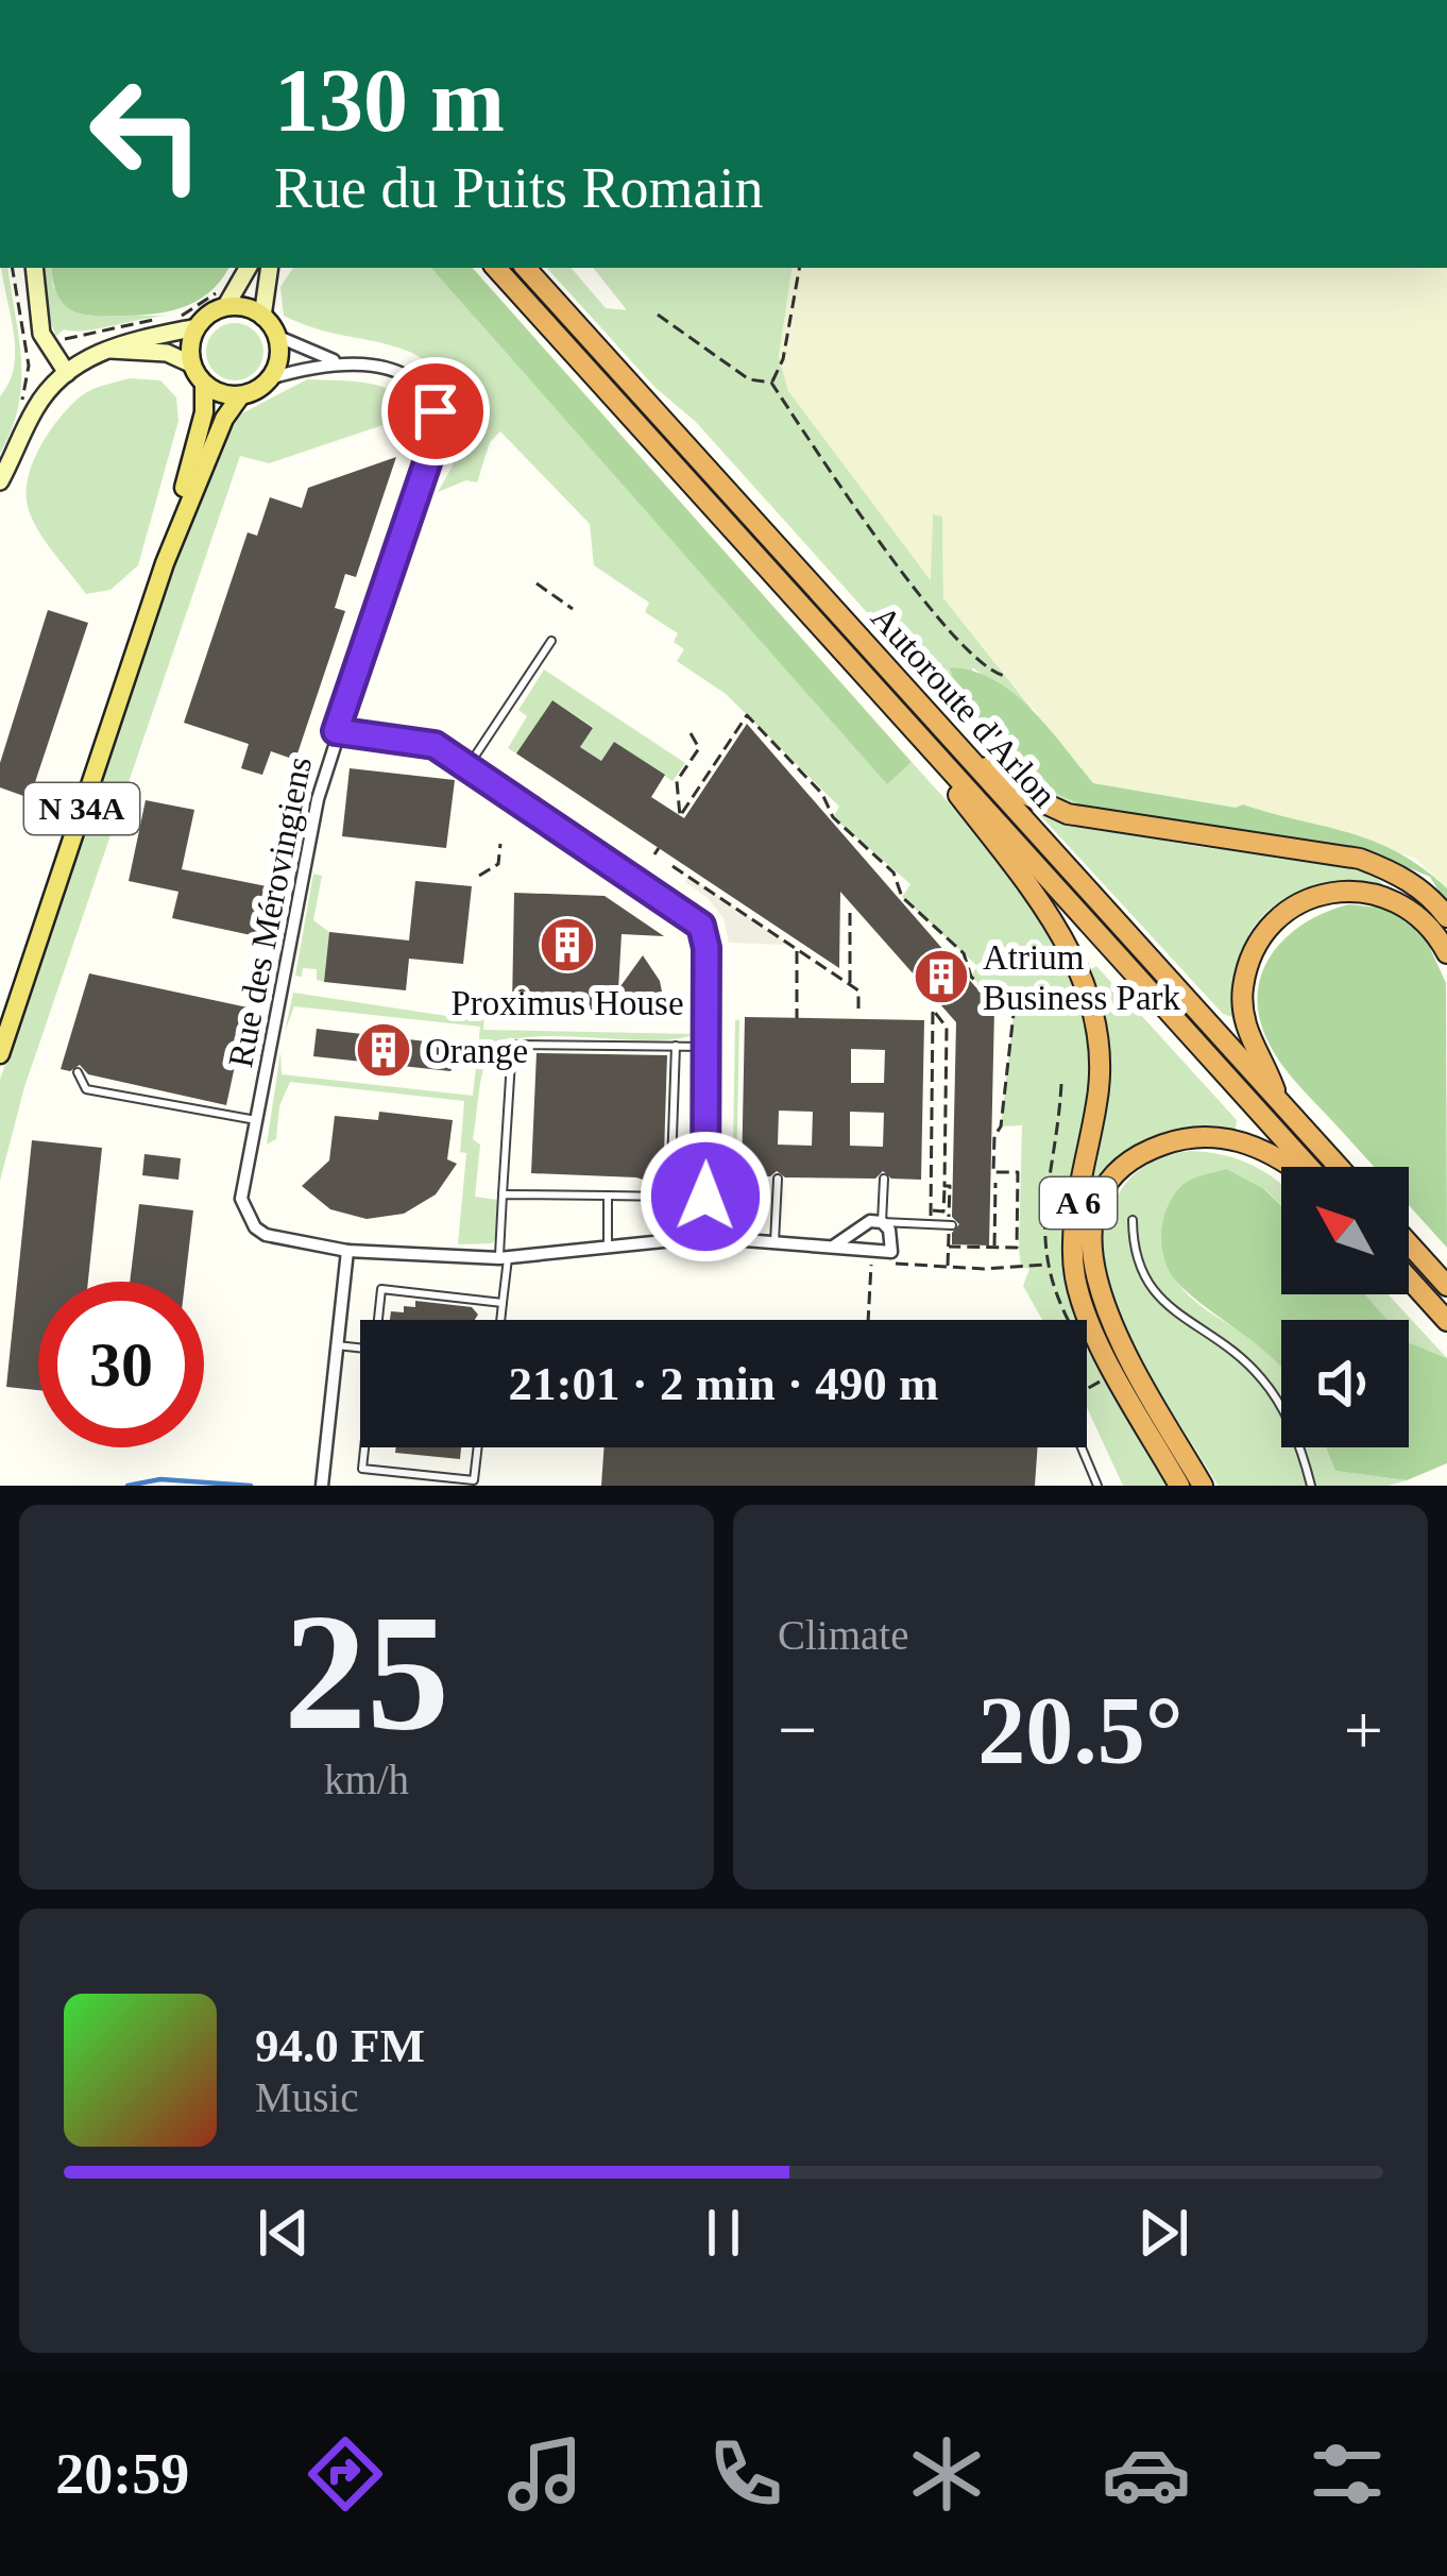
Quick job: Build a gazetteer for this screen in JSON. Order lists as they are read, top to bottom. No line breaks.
{"streets":{"highway":["Autoroute d'Arlon","A 6"],"main road":["N 34A"],"street":["Rue des Mérovingiens"]},"crossings":[["Autoroute d'Arlon","A 6"],["N 34A","Rue des Mérovingiens"]],"places":{"building":["Proximus House","Atrium Business Park","Orange"]},"north":"top left","page":{"turn":["130 m","Rue du Puits Romain"],"limit":"30","trip":"21:01 · 2 min · 490 m","tile":[["25","km/h"],"Climate"],"heat":["−","20.5°","+"],"song":["94.0 FM","Music"],"tabs":"20:59"}}
